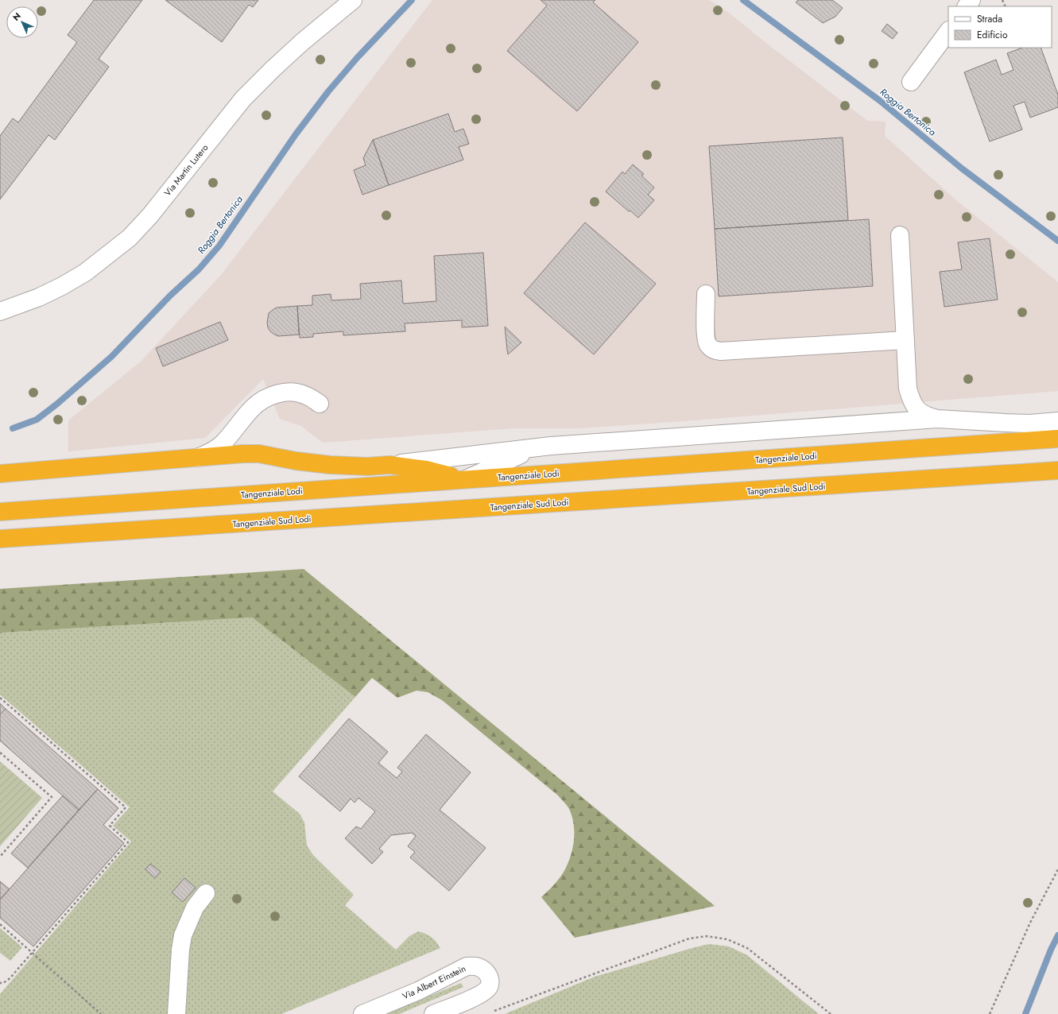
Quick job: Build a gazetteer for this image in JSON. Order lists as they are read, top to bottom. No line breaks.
{"streets":{"highway":["Tangenziale Lodi","Tangenziale Sud Lodi"],"street":["Via Martin Lutero","Via Albert Einstein"]},"water":["Roggia Bertonica"],"legend":["Strada","Edificio"],"north":"top left"}
